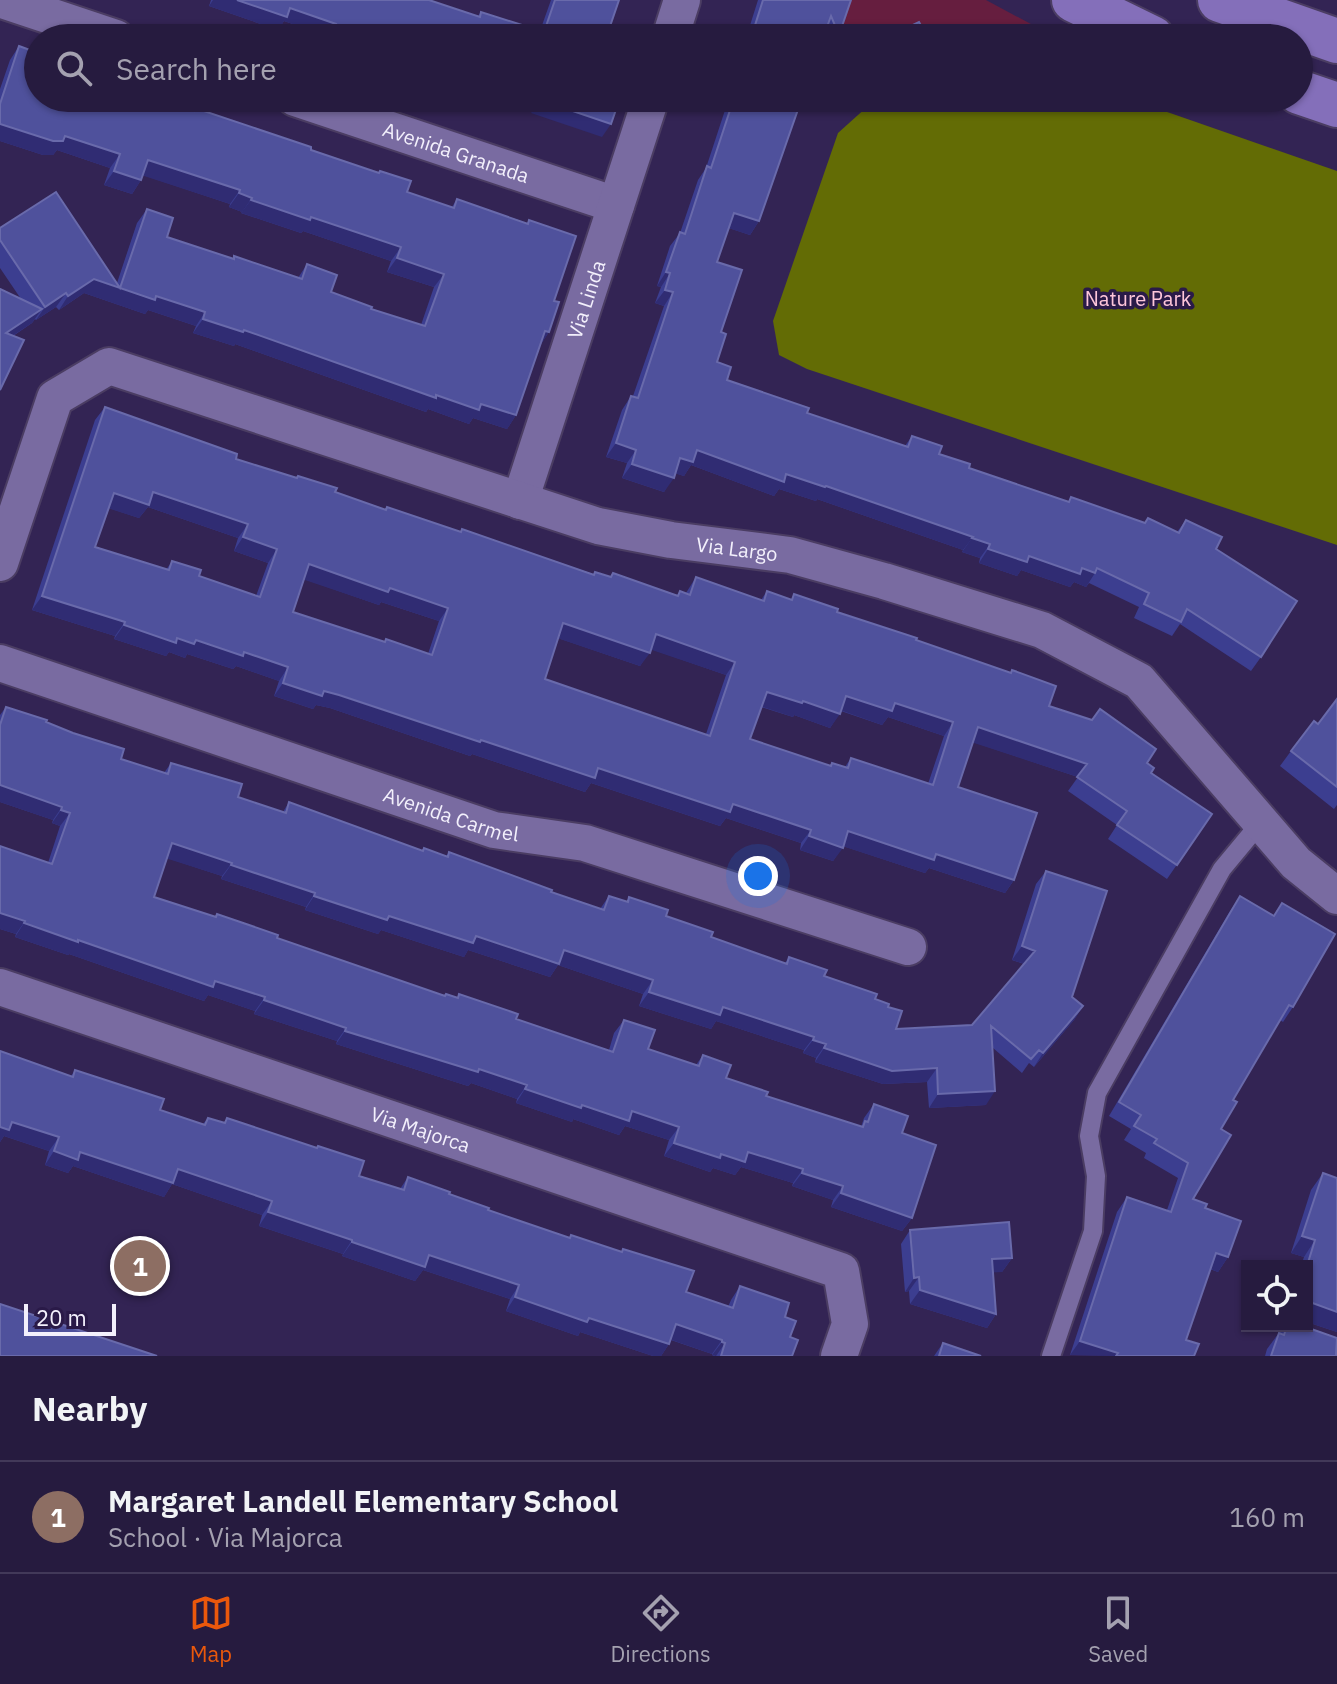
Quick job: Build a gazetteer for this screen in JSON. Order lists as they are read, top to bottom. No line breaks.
{"streets":{"street":["Avenida Granada","Via Linda","Via Largo","Avenida Carmel","Via Majorca"]},"crossings":[["Avenida Granada","Via Linda"],["Via Linda","Via Largo"]],"parks":["Nature Park"],"scale_bar":"20 m","page":{"search":"Search here","pins":"1","scale":"20 m","heading":"Nearby","list":[{"mark":"1","name":"Margaret Landell Elementary School","note":"School · Via Majorca","value":"160 m"}],"nav":["Map","Directions","Saved"]}}
